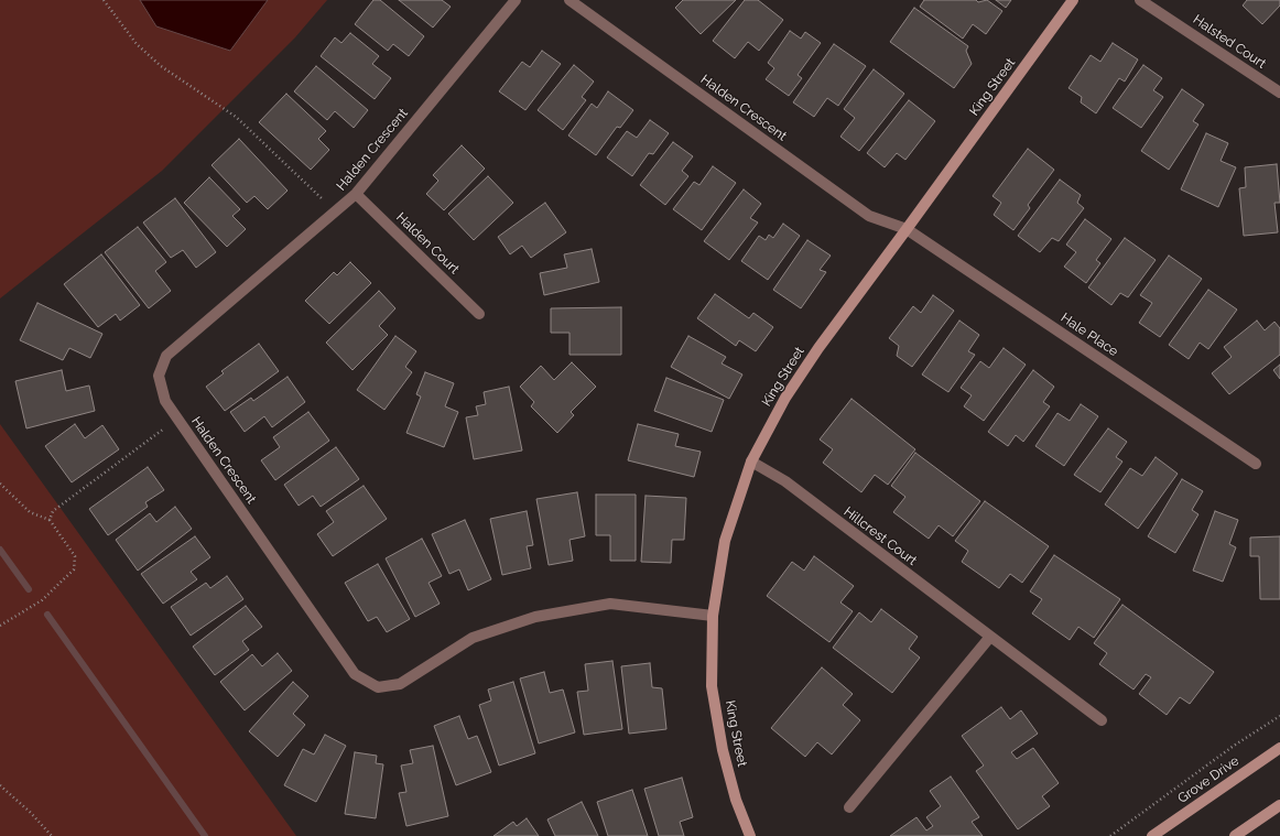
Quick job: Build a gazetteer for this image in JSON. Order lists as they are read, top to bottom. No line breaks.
{"streets":{"street":["Halsted Court","King Street","Halden Crescent","Halden Court","Hale Place","Hillcrest Court","Grove Drive"]},"crossings":[["King Street","Halden Crescent"],["King Street","Hale Place"],["King Street","Hillcrest Court"],["Halden Crescent","Halden Court"],["Halden Crescent","Hale Place"]]}
